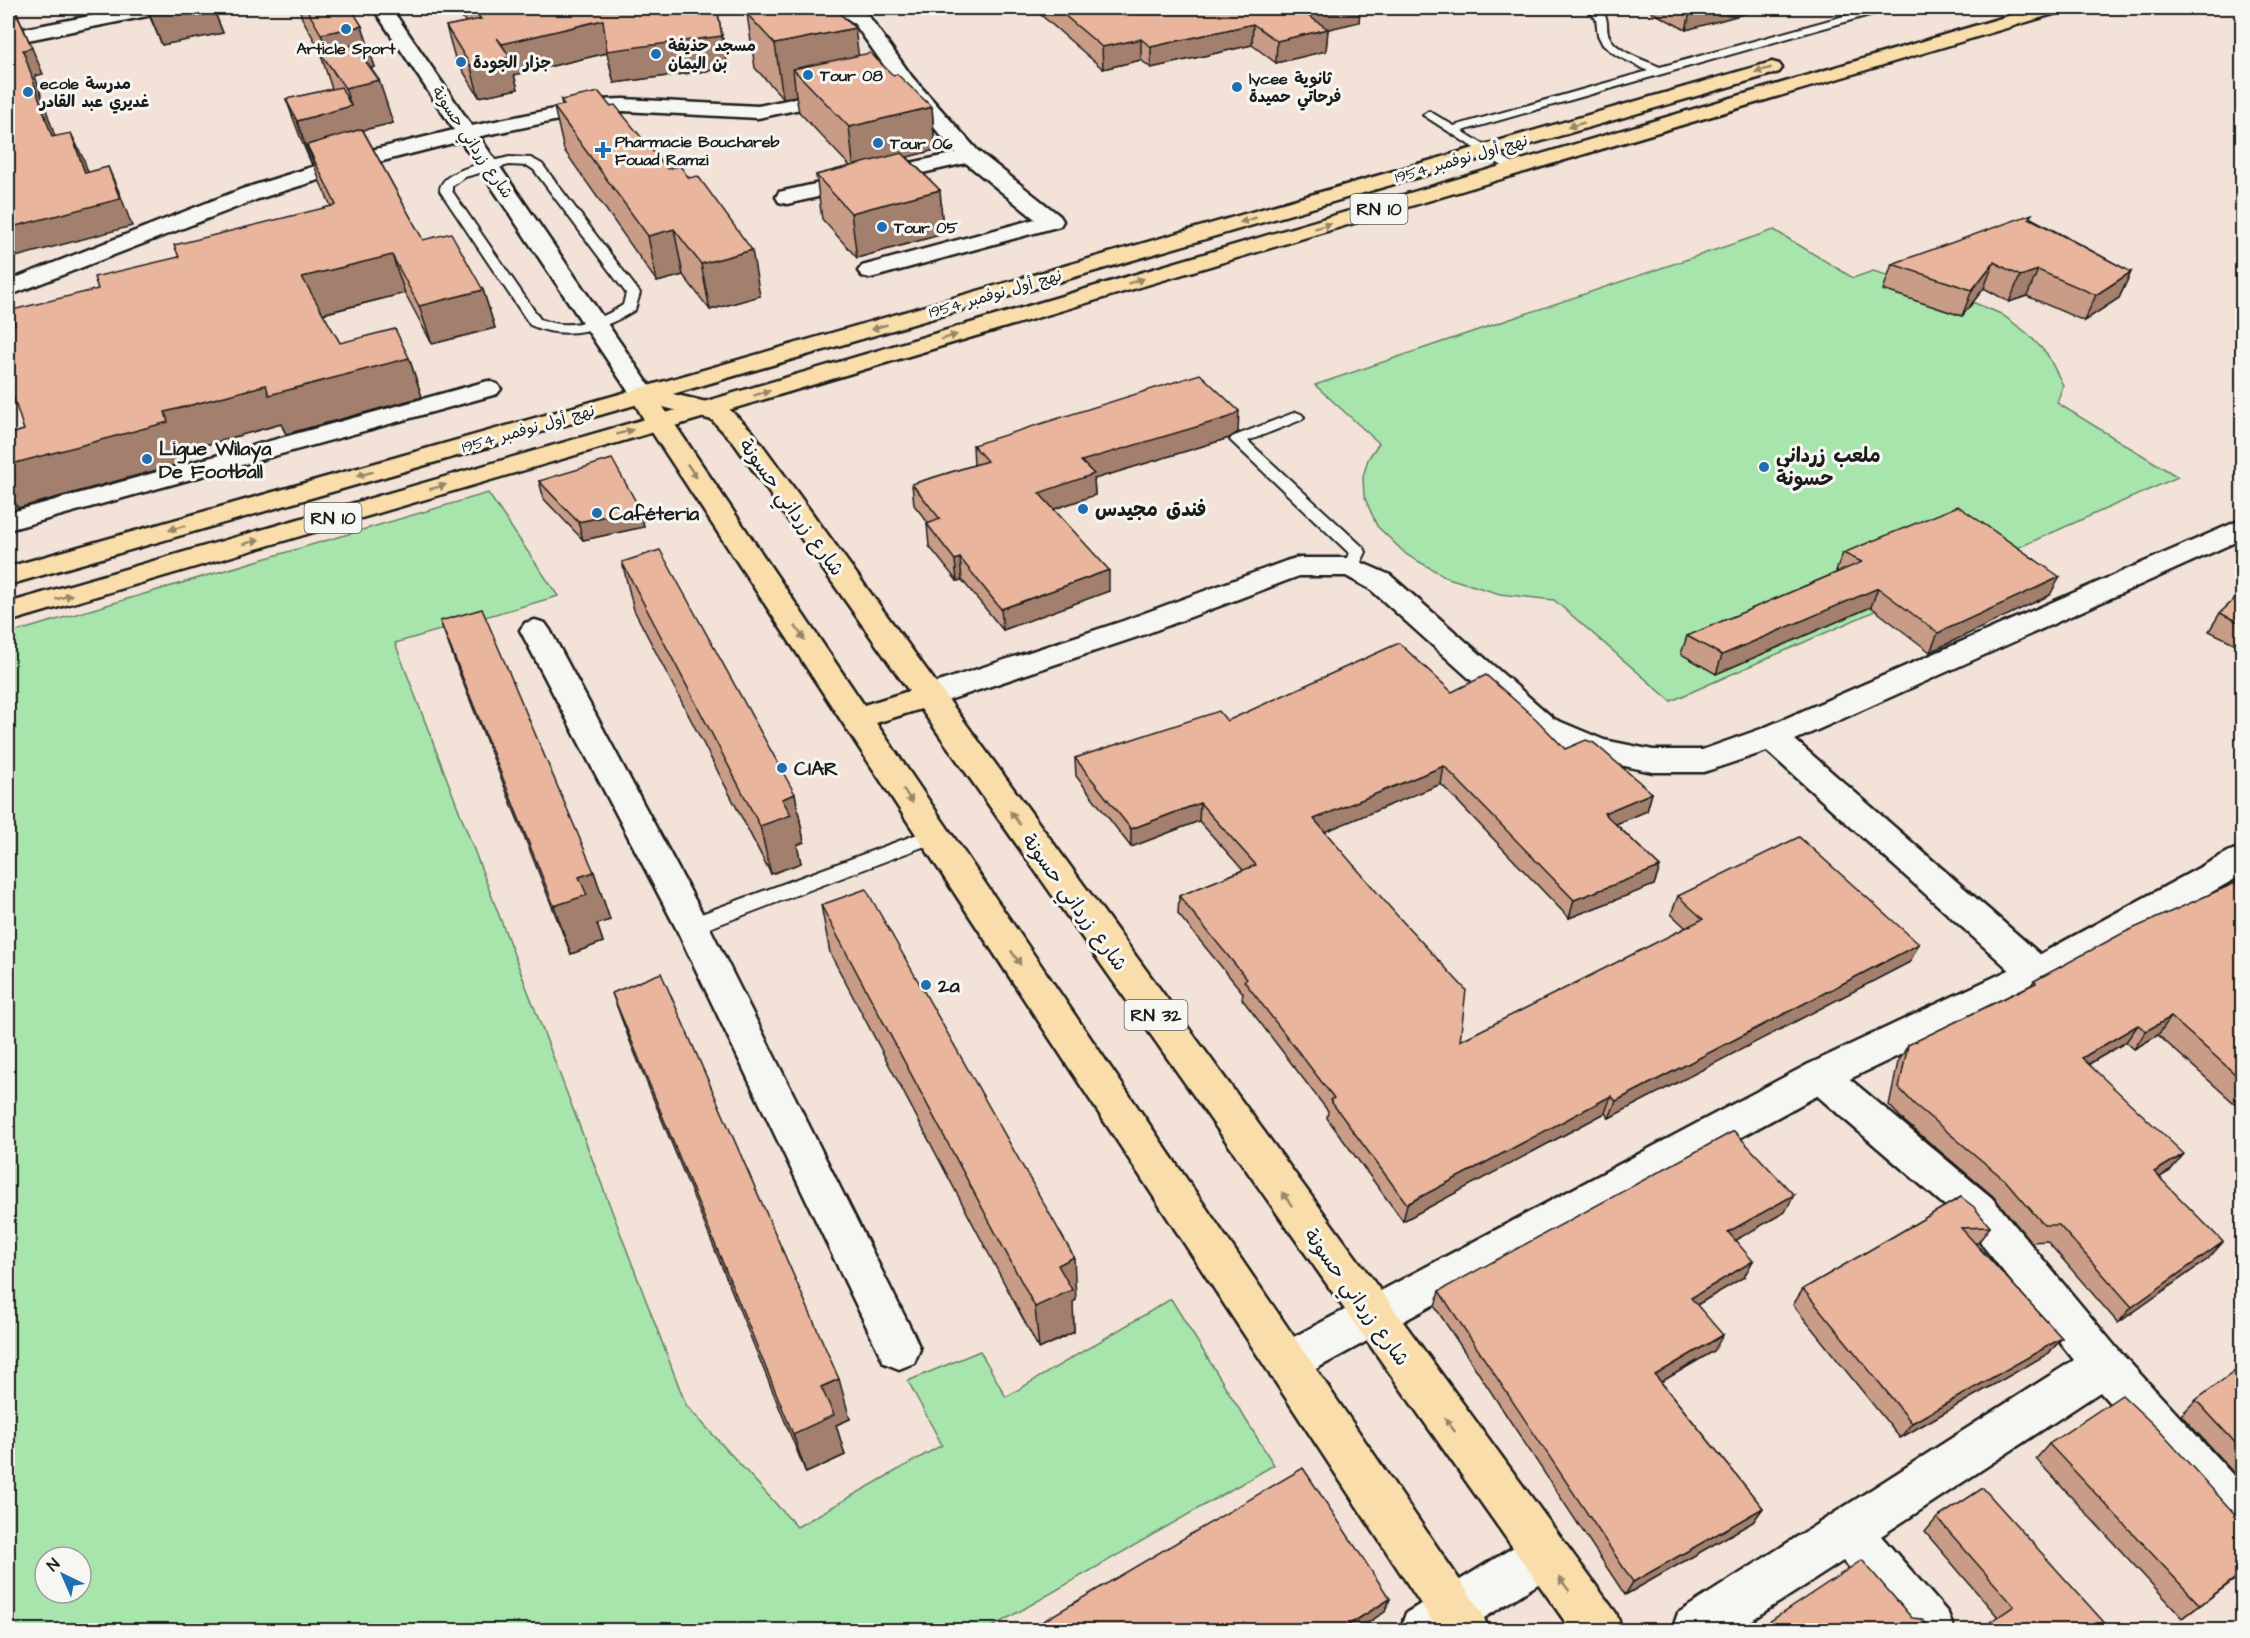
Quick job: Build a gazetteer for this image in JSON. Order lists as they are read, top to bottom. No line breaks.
{"streets":{"main road":["شارع زرداني حسونة","نهج أول نوفمبر 1954","RN 10","RN 32"]},"crossings":[["شارع زرداني حسونة","نهج أول نوفمبر 1954"],["شارع زرداني حسونة","RN 10"],["نهج أول نوفمبر 1954","RN 10"]],"places":{"other":["Article Sport","مسجد حذيفة بن اليمان","جزار الجودة","Tour 08","lycee ثانوية فرحاتي حميدة","ecole مدرسة غديري عبد القادر","Tour 06","Tour 05","Ligue Wilaya De Football","ملعب زرداني حسونة","فندق مجيدس","Caféteria","CIAR","2a"],"health":["Pharmacie Bouchareb Fouad Ramzi"]},"north":"top left"}
